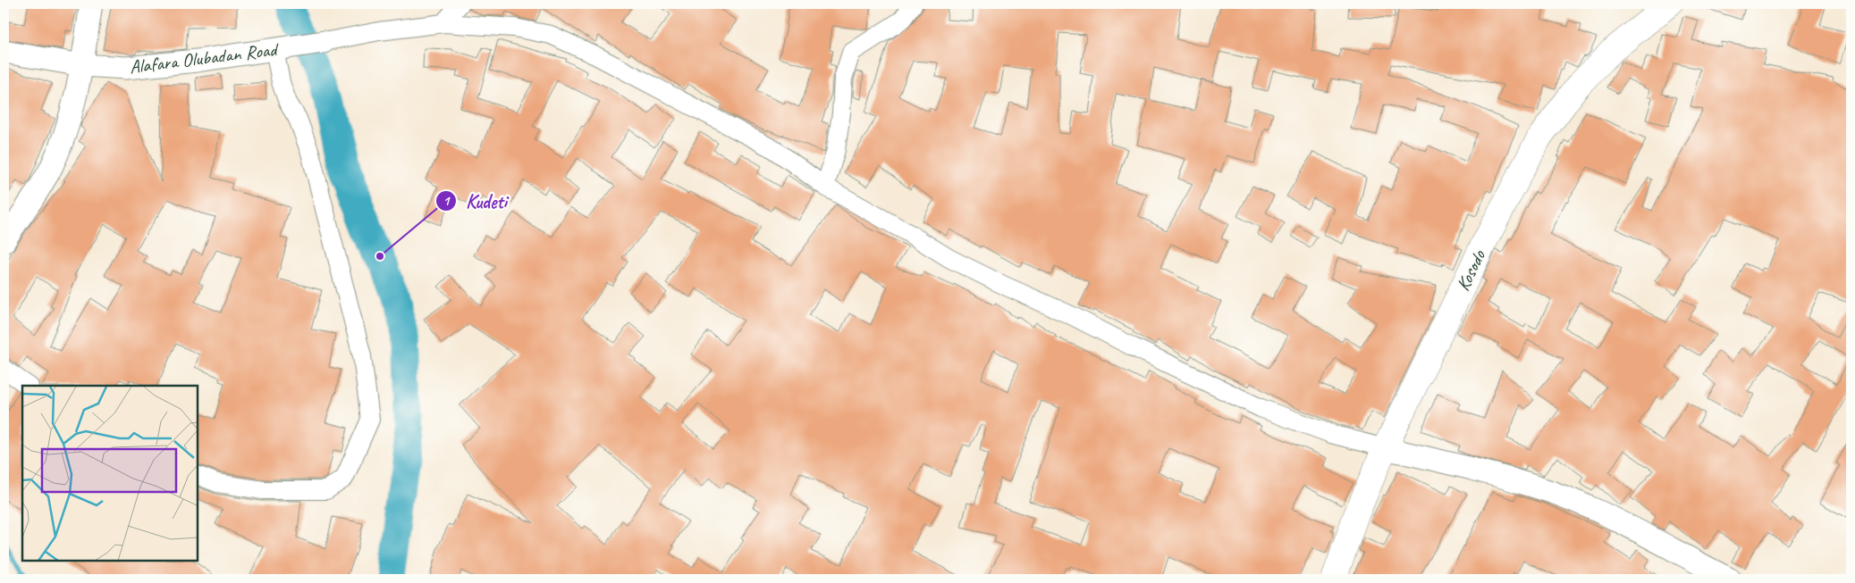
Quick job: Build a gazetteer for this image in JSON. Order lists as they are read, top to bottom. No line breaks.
{"streets":{"main road":["Kosodo"],"street":["Alafara Olubadan Road"]},"places":["Kudeti"]}
